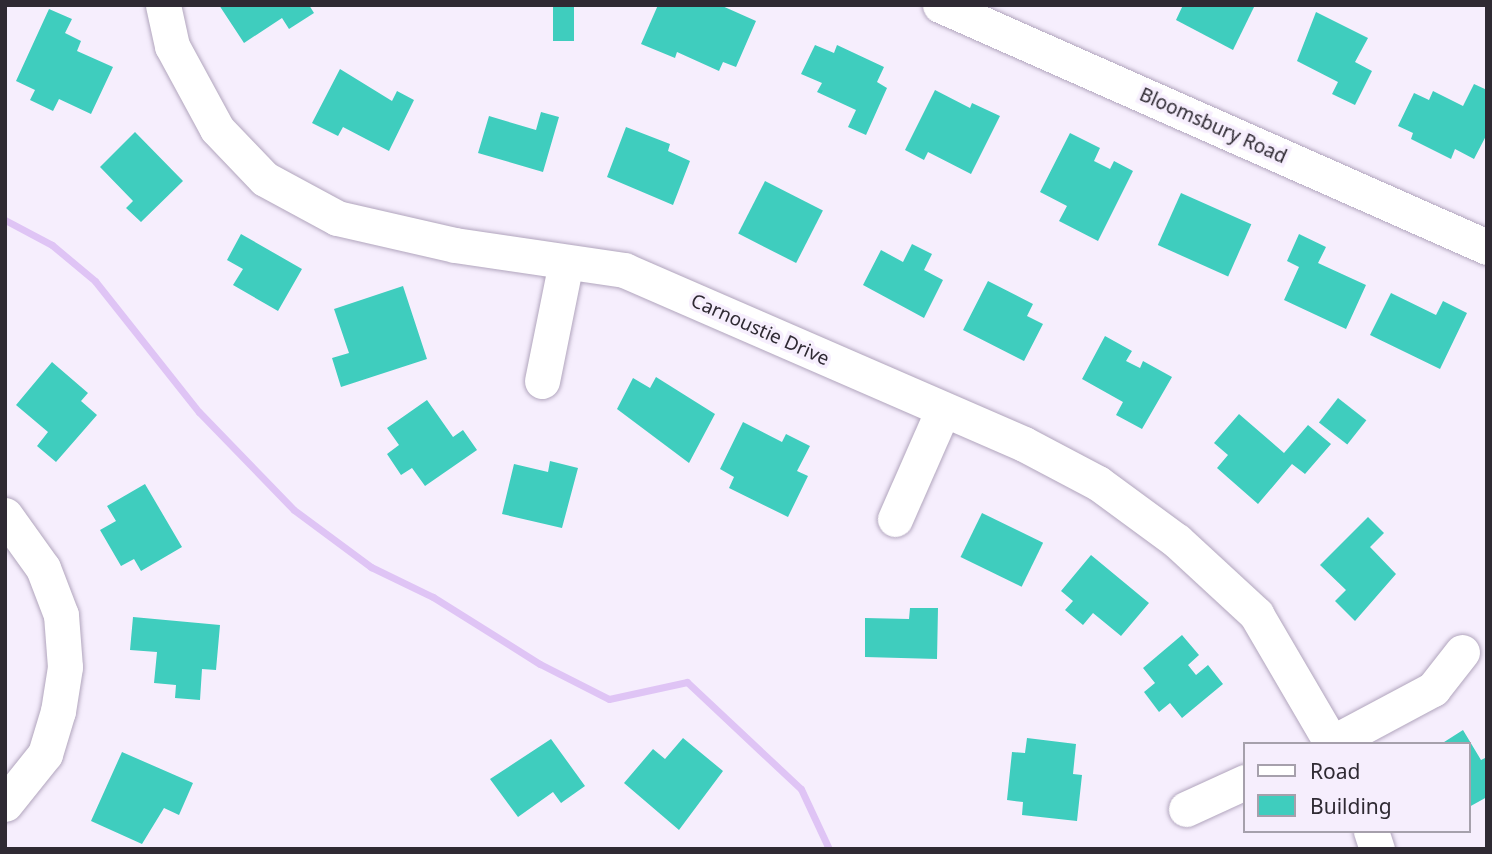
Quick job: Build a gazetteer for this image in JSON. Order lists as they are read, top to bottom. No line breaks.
{"streets":{"street":["Bloomsbury Road","Carnoustie Drive"]},"legend":["Road","Building"]}
